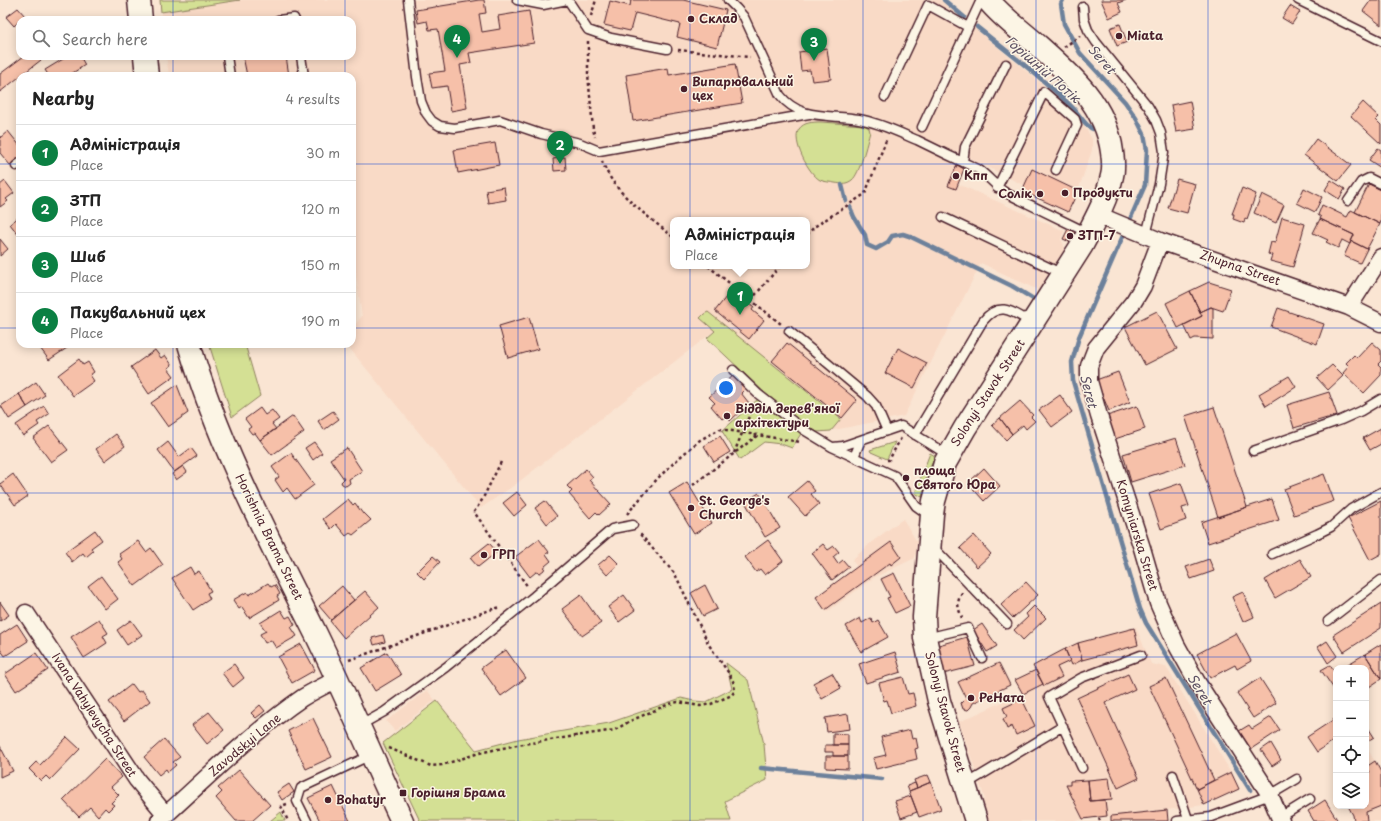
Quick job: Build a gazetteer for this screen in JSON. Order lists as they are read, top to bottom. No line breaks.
{"streets":{"street":["Zhupna Street","Solonyi Stavok Street","Komyniarska Street","Horishnia Brama Street","Ivana Vahylevycha Street","Zavodskyi Lane"]},"crossings":[["Zhupna Street","Solonyi Stavok Street"],["Zhupna Street","Komyniarska Street"],["Horishnia Brama Street","Zavodskyi Lane"],["Ivana Vahylevycha Street","Zavodskyi Lane"]],"water":["Seret","Горішній Потік"],"places":{"other":["Склад","Miata","Випарювальний цех","Кпп","Продукти","Солік","ЗТП-7","Відділ дерев'яної архітектури","площа Святого Юра","St. George's Church","ГРП","РеНата","Bohatyr"],"transit":["Горішня Брама"]},"page":{"search":"Search here","pins":["4","3","2","1"],"heading":["Nearby","4 results"],"list":[{"mark":"1","name":"Адміністрація","note":"Place","value":"30 m"},{"mark":"2","name":"ЗТП","note":"Place","value":"120 m"},{"mark":"3","name":"Шиб","note":"Place","value":"150 m"},{"mark":"4","name":"Пакувальний цех","note":"Place","value":"190 m"}],"popup":["Адміністрація","Place"],"map_buttons":["+","−"]}}
